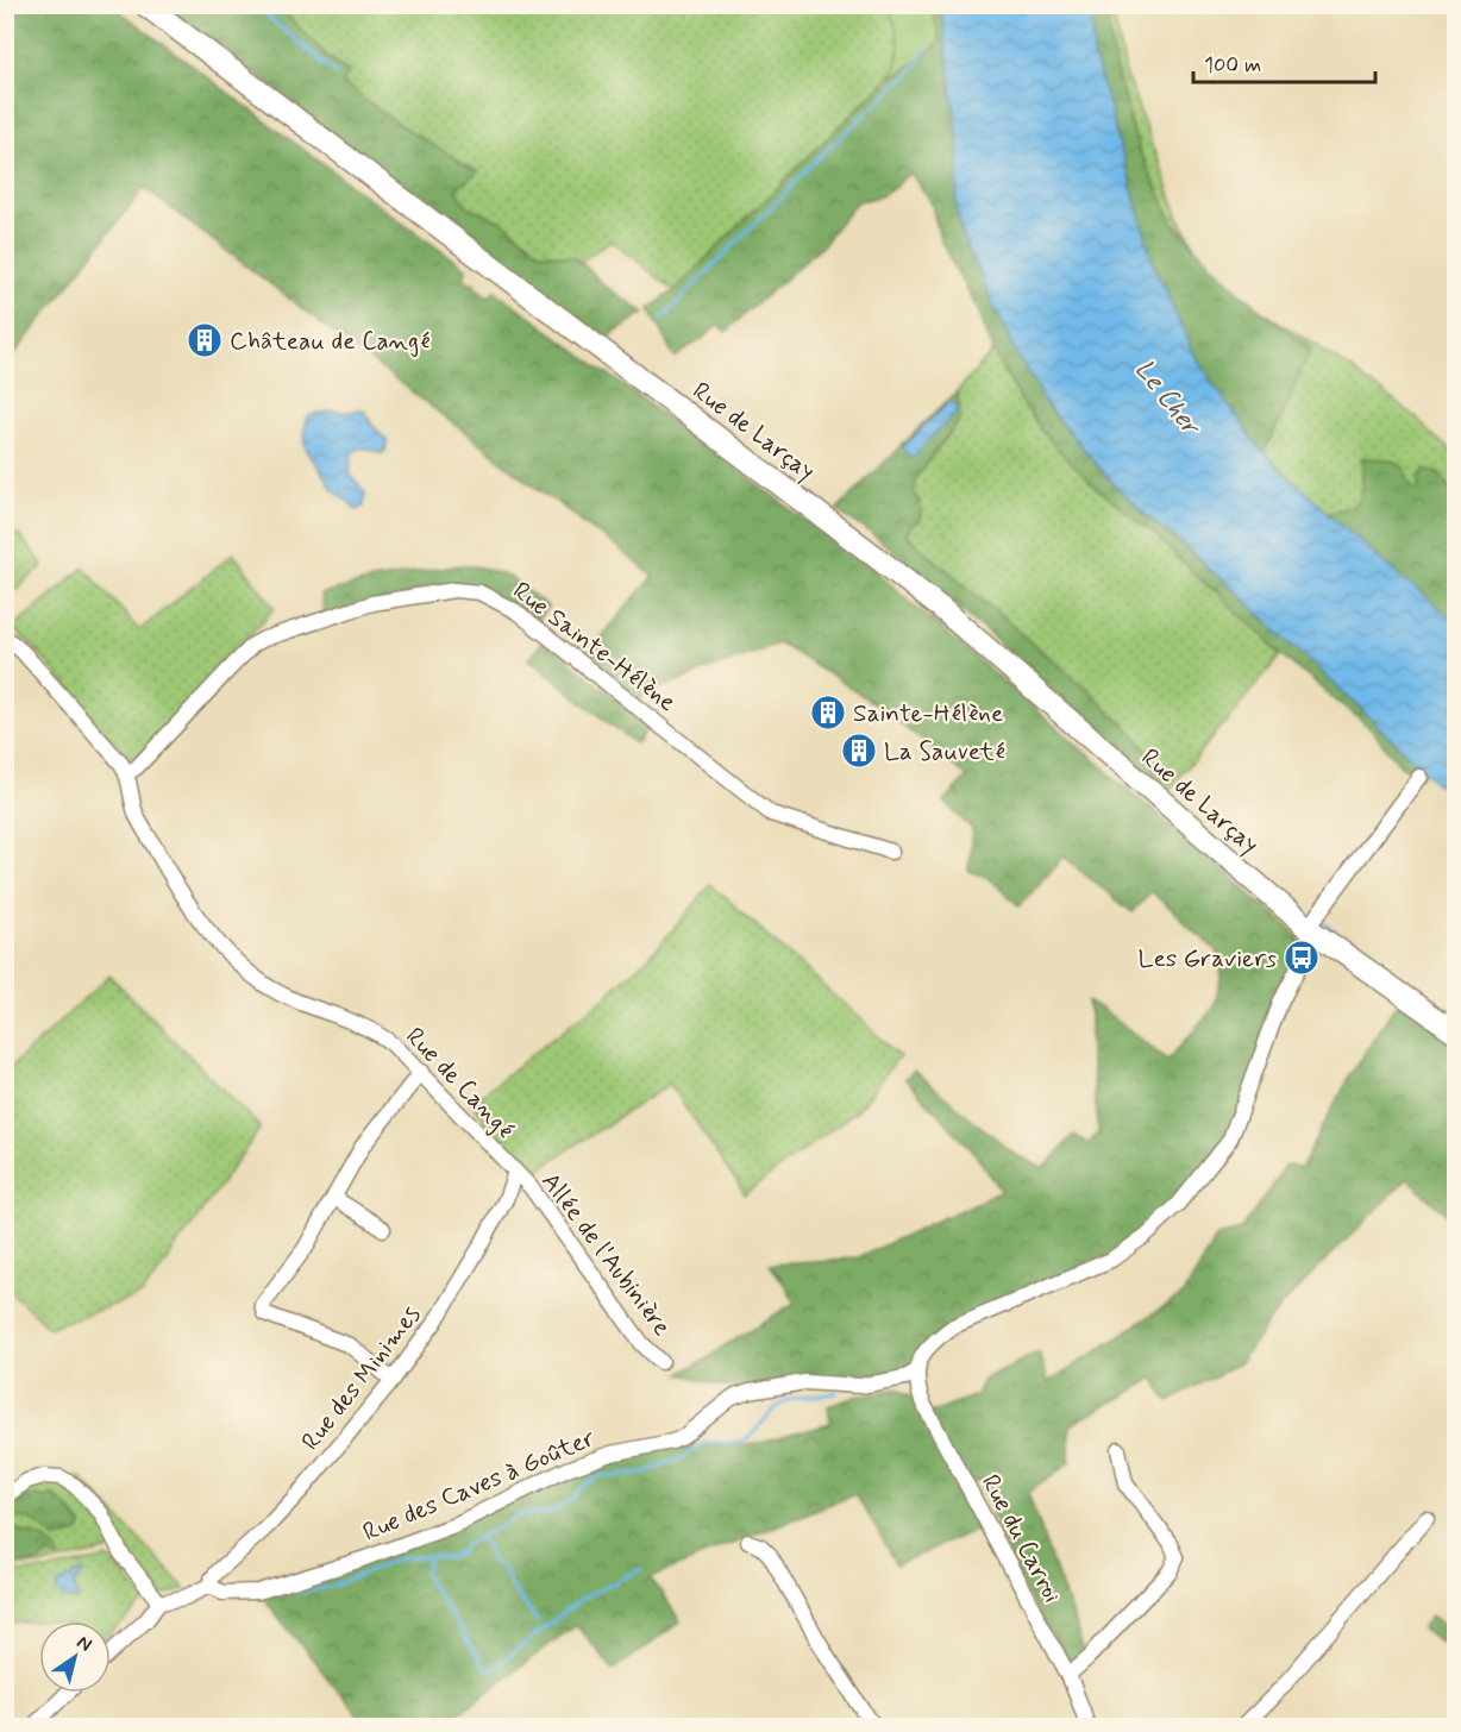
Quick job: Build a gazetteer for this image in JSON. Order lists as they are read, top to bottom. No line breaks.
{"streets":{"main road":["Rue de Larçay"],"street":["Rue Sainte-Hélène","Rue de Cangé","Allée de l'Aubinière","Rue des Minimes","Rue des Caves à Goûter","Rue du Carroi"]},"crossings":[["Rue Sainte-Hélène","Rue de Cangé"],["Rue de Cangé","Allée de l'Aubinière"],["Rue de Cangé","Rue des Minimes"],["Allée de l'Aubinière","Rue des Minimes"],["Rue des Minimes","Rue des Caves à Goûter"],["Rue des Caves à Goûter","Rue du Carroi"]],"water":["Le Cher"],"places":{"building":["Château de Cangé","Sainte-Hélène","La Sauveté"],"bus stop":["Les Graviers"]},"scale_bar":"100 m","north":"top right"}
